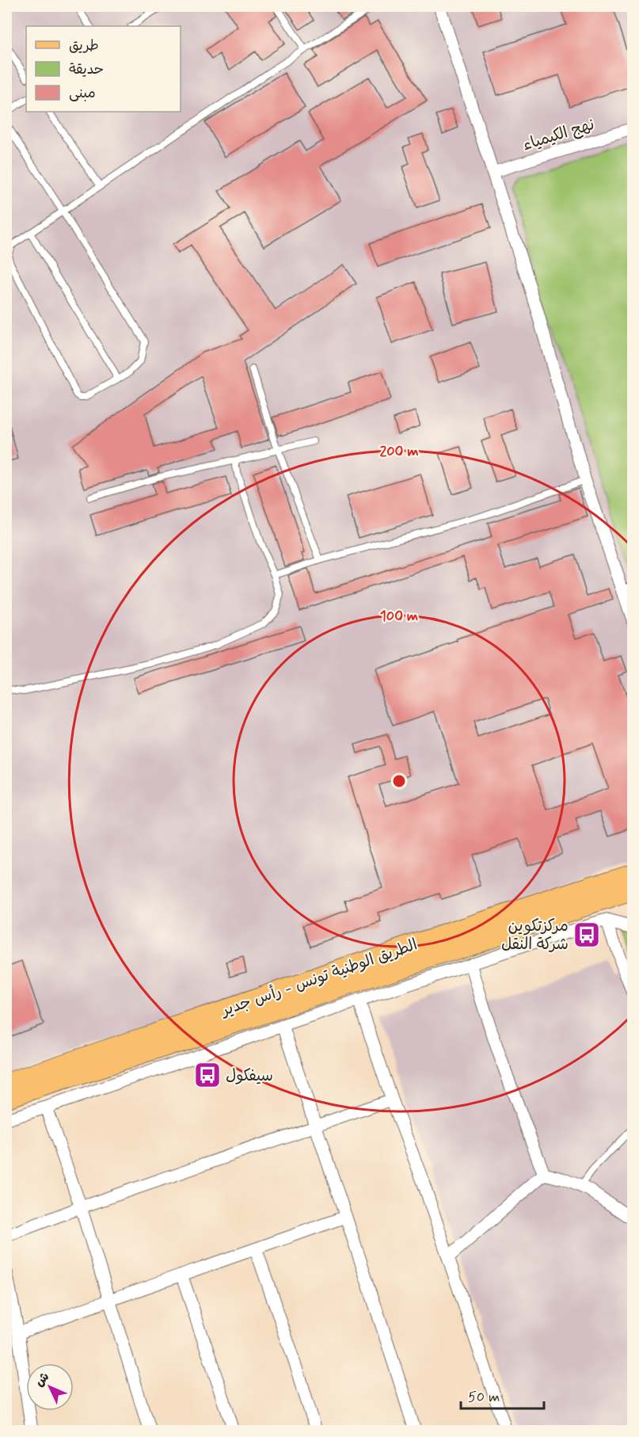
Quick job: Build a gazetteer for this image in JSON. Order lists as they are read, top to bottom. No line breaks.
{"streets":{"main road":["الطريق الوطنية تونس - رأس جدير"],"street":["نهج الكيمياء"]},"places":{"bus stop":["مركزتكوين شركة النقل","سيفكول"]},"legend":["طريق","حديقة","مبنى"],"scale_bar":"50 m","north":"top left","rings":["200 m","100 m"]}
